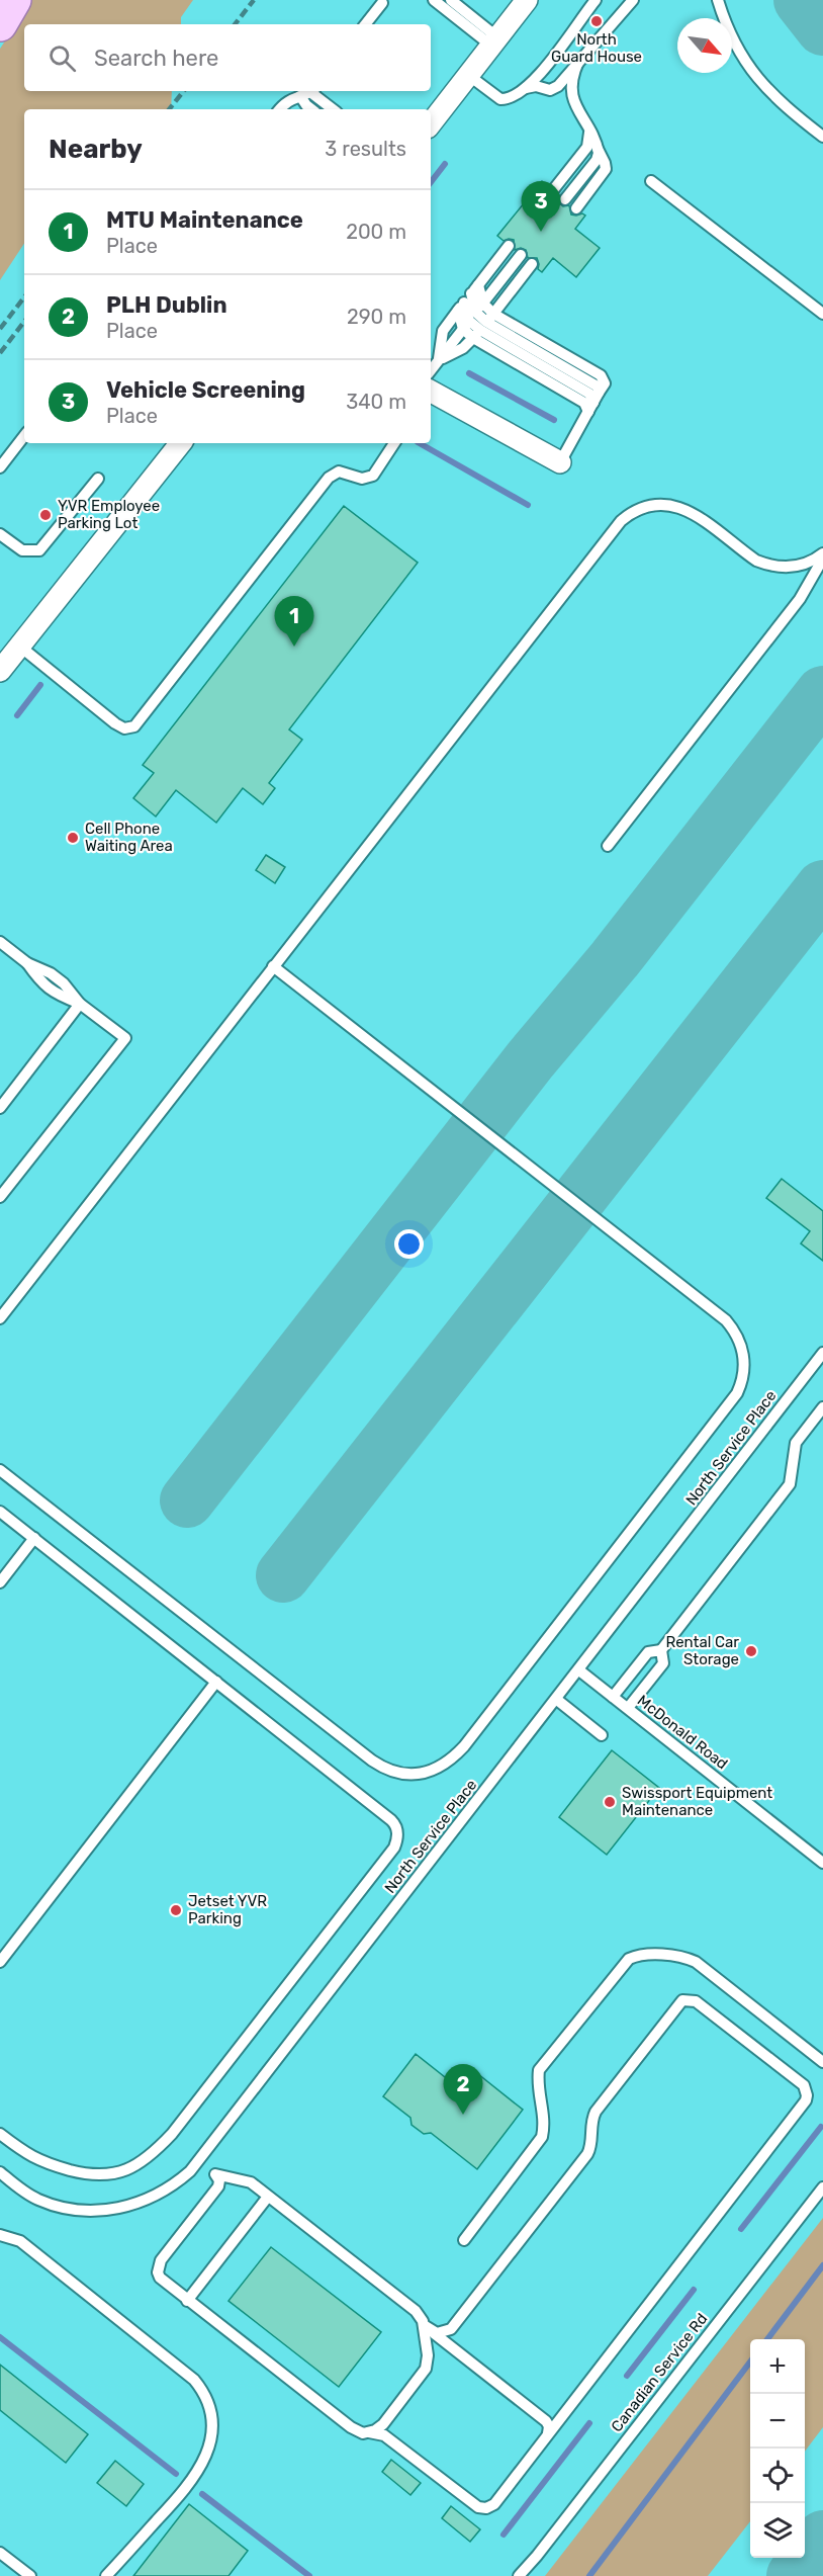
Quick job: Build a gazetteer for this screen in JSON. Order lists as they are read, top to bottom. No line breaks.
{"streets":{"lane":["North Service Place","McDonald Road","Canadian Service Rd"]},"crossings":[["North Service Place","McDonald Road"]],"places":["North Guard House","YVR Employee Parking Lot","Cell Phone Waiting Area","Rental Car Storage","Swissport Equipment Maintenance","Jetset YVR Parking"],"north":"bottom right","page":{"search":"Search here","heading":["Nearby","3 results"],"pins":["3","1","2"],"list":[{"mark":"1","name":"MTU Maintenance","note":"Place","value":"200 m"},{"mark":"2","name":"PLH Dublin","note":"Place","value":"290 m"},{"mark":"3","name":"Vehicle Screening","note":"Place","value":"340 m"}],"map_buttons":["+","−"]}}
